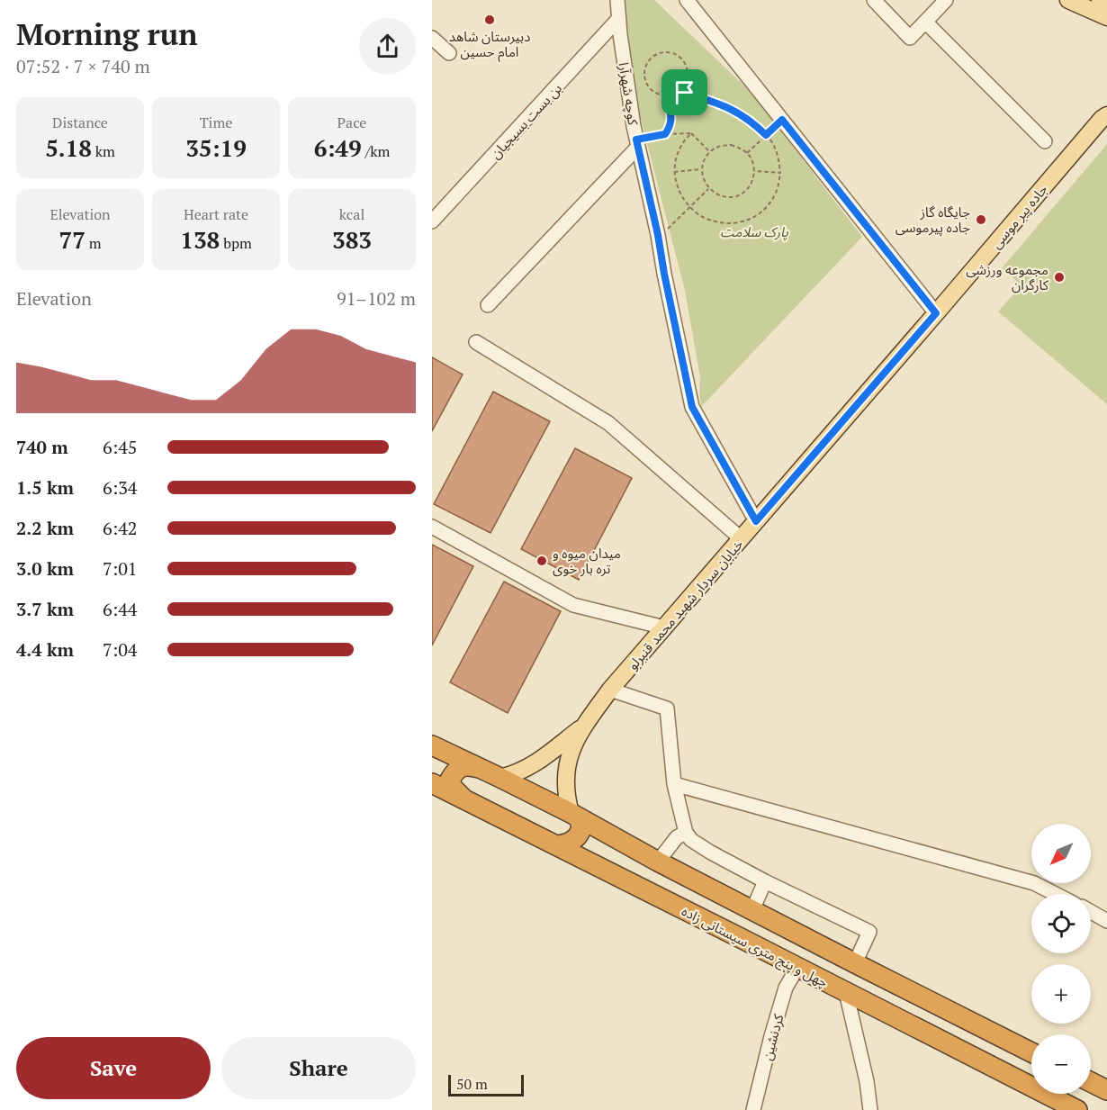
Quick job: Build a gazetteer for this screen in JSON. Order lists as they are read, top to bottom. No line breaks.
{"streets":{"highway":["چهل و پنج متری سیستانی زاده"],"main road":["جاده پیر موسی","خیابان سردار شهید محمد قنبرلو"],"street":["کوچه شهرآرا","بن بست بسیجیان","کردنشین"]},"crossings":[["کوچه شهرآرا","بن بست بسیجیان"],["کوچه شهرآرا","خیابان سردار شهید محمد قنبرلو"],["جاده پیر موسی","خیابان سردار شهید محمد قنبرلو"],["چهل و پنج متری سیستانی زاده","کردنشین"]],"parks":["پارک سلامت"],"places":["دبیرستان شاهد امام حسین","جایگاه گاز جاده پیرموسی","مجموعه ورزشی کارگران","میدان میوه و تره بار خوی"],"scale_bar":"50 m","north":"bottom left","page":{"heading":["Morning run","07:52 · 7 × 740 m"],"stats":[["Distance","5.18 km"],["Time","35:19"],["Pace","6:49 /km"],["Elevation","77 m"],["Heart rate","138 bpm"],["kcal","383"]],"chart":["Elevation","91–102 m"],"list":[{"name":"740 m","note":"6:45"},{"name":"1.5 km","note":"6:34"},{"name":"2.2 km","note":"6:42"},{"name":"3.0 km","note":"7:01"},{"name":"3.7 km","note":"6:44"},{"name":"4.4 km","note":"7:04"}],"map_buttons":["+","−"],"buttons":["Save","Share"],"scale":"50 m"}}
